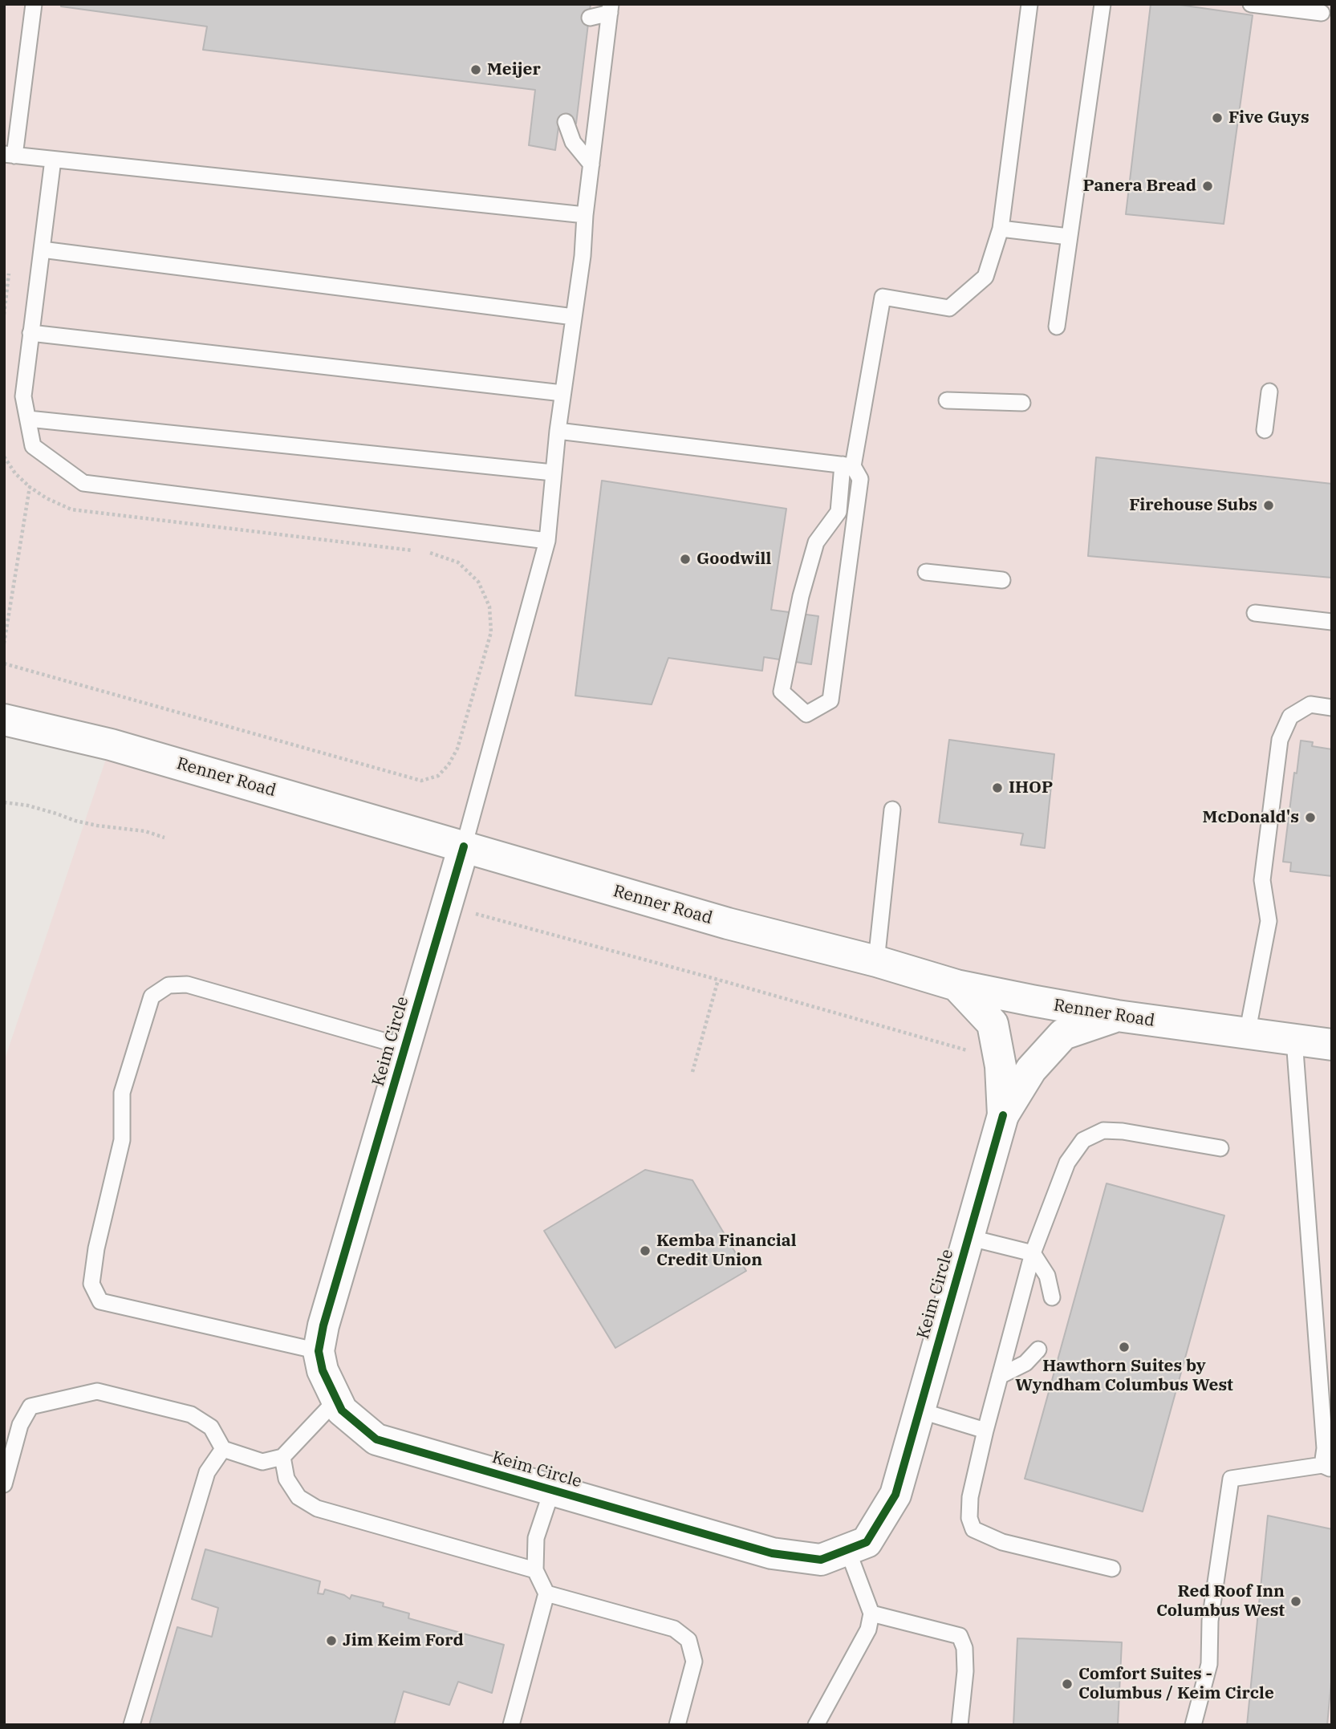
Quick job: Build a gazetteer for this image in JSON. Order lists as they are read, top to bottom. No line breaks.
{"streets":{"main road":["Renner Road","Keim Circle"]},"crossings":[["Renner Road","Keim Circle"]],"places":["Meijer","Five Guys","Panera Bread","Firehouse Subs","Goodwill","IHOP","McDonald's","Kemba Financial Credit Union","Hawthorn Suites by Wyndham Columbus West","Red Roof Inn Columbus West","Jim Keim Ford","Comfort Suites - Columbus / Keim Circle"]}
